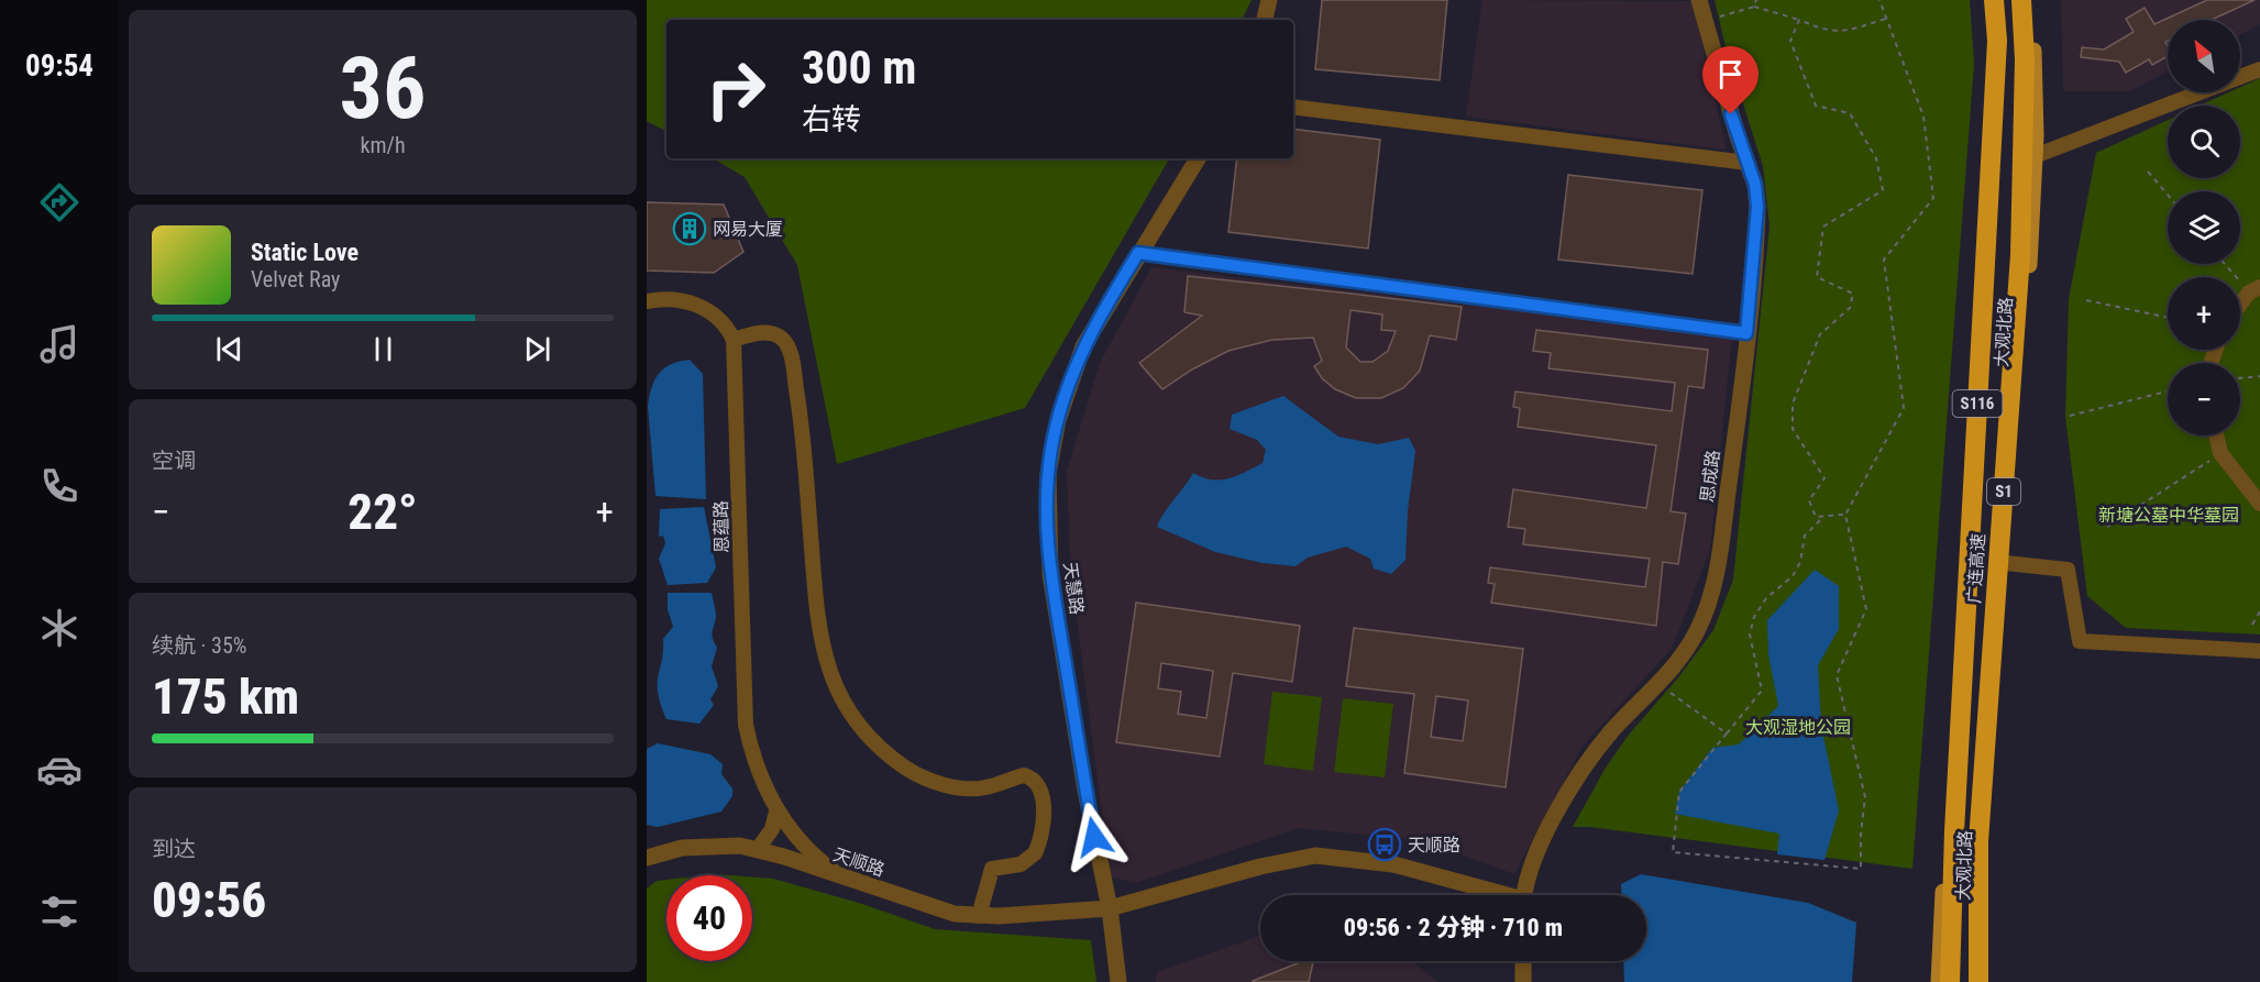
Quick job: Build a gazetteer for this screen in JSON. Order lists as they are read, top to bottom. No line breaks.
{"streets":{"highway":["S1","广连高速"],"main road":["大观北路","S116"],"street":["思成路","恩蕴路","天慧路","天顺路"]},"crossings":[["恩蕴路","天顺路"],["天慧路","天顺路"]],"parks":["新塘公墓中华墓园","大观湿地公园"],"places":{"building":["网易大厦"],"bus stop":["天顺路"]},"north":"top left","page":{"tabs":"09:54","tile":[["36","km/h"],"空调",["续航 · 35%","175 km"],["到达","09:56"]],"map_buttons":["+","−"],"turn":["300 m","右转"],"song":["Static Love","Velvet Ray"],"heat":["−","22°","+"],"limit":"40","trip":"09:56 · 2 分钟 · 710 m"}}
